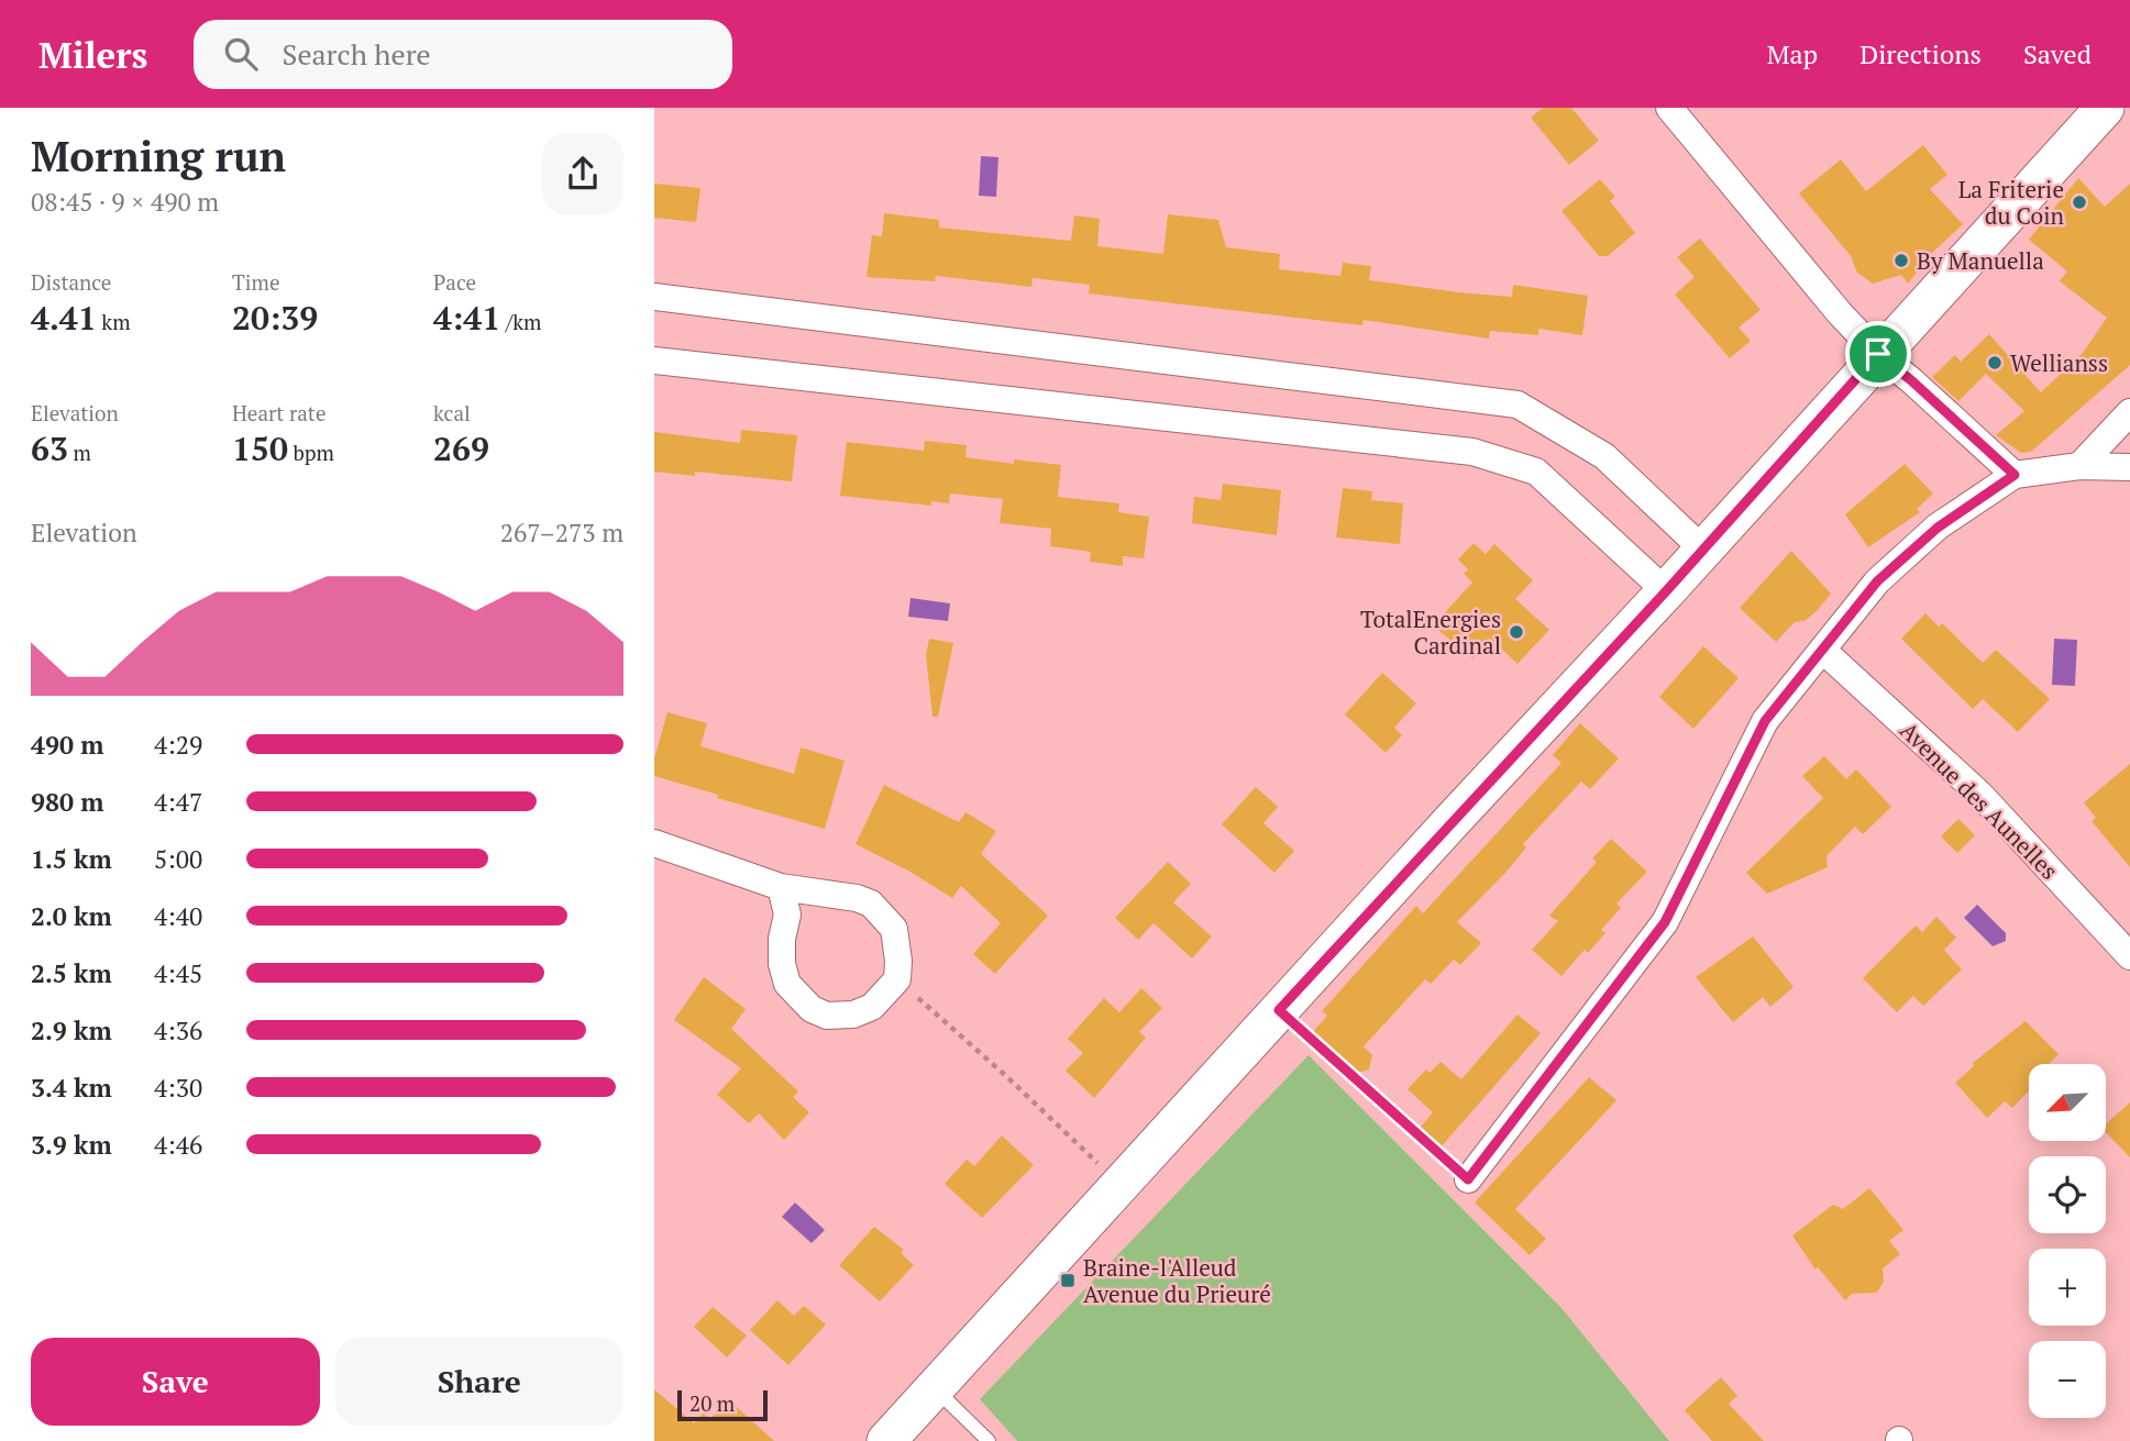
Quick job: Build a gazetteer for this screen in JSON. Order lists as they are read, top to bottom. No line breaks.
{"streets":{"street":["Avenue des Aunelles"]},"places":{"other":["La Friterie du Coin","By Manuella","Wellianss","TotalEnergies Cardinal"],"transit":["Braine-l'Alleud Avenue du Prieuré"]},"scale_bar":"20 m","north":"bottom left","page":{"header":"Milers","search":"Search here","nav":["Map","Directions","Saved"],"heading":["Morning run","08:45 · 9 × 490 m"],"stats":[["Distance","4.41 km"],["Time","20:39"],["Pace","4:41 /km"],["Elevation","63 m"],["Heart rate","150 bpm"],["kcal","269"]],"chart":["Elevation","267–273 m"],"list":[{"name":"490 m","note":"4:29"},{"name":"980 m","note":"4:47"},{"name":"1.5 km","note":"5:00"},{"name":"2.0 km","note":"4:40"},{"name":"2.5 km","note":"4:45"},{"name":"2.9 km","note":"4:36"},{"name":"3.4 km","note":"4:30"},{"name":"3.9 km","note":"4:46"}],"map_buttons":["+","−"],"buttons":["Save","Share"],"scale":"20 m"}}
